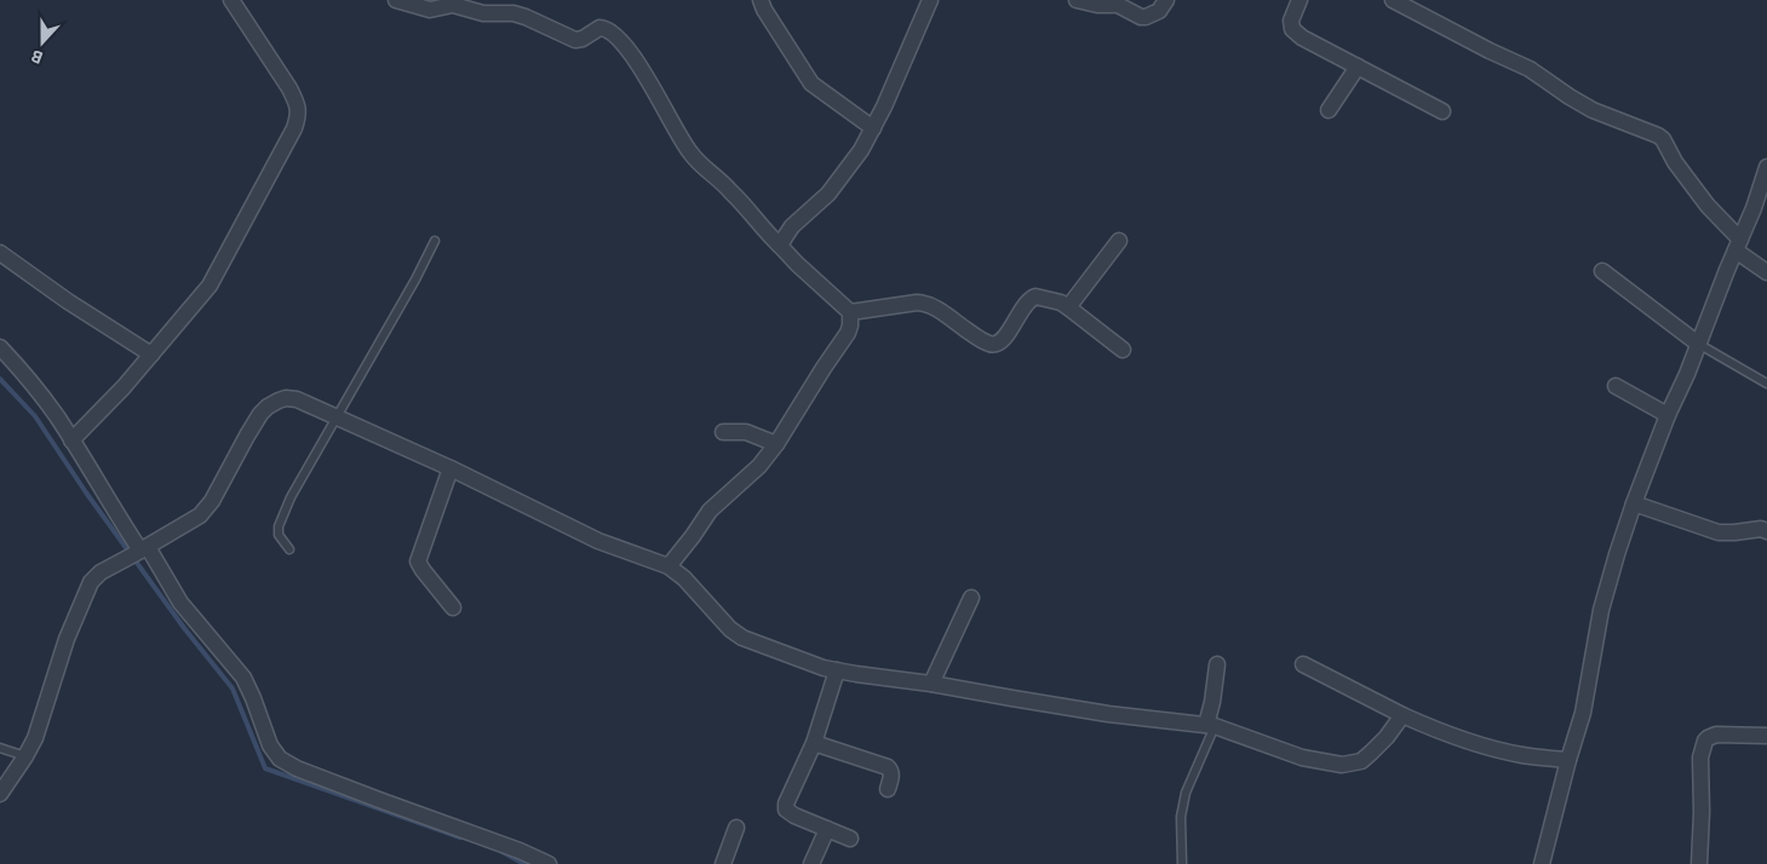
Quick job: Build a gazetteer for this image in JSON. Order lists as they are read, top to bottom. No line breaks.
{"north":"bottom"}
